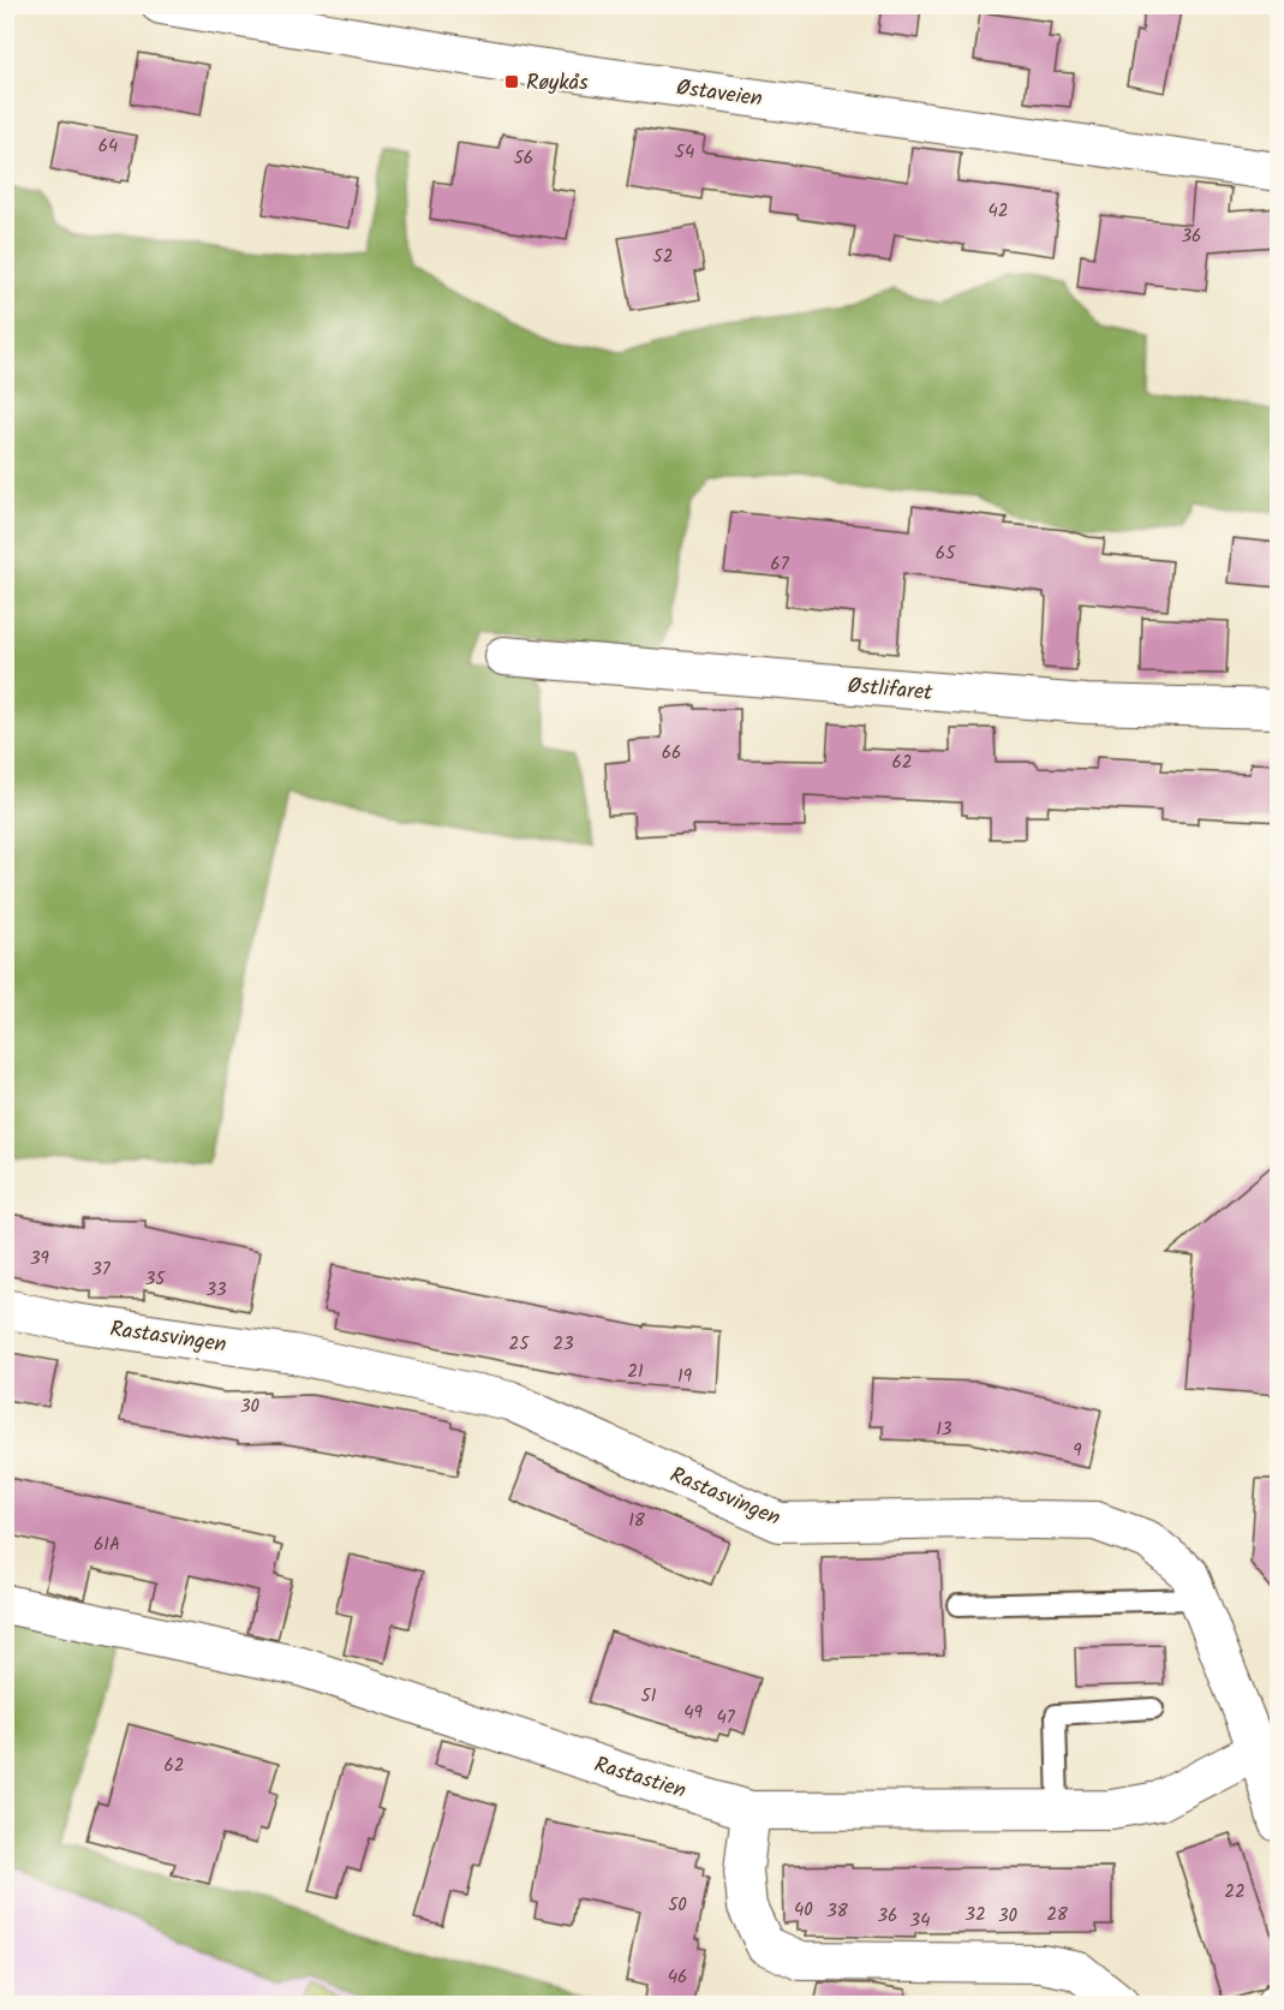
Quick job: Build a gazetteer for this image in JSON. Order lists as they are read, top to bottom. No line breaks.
{"streets":{"street":["Østaveien","Østlifaret","Rastasvingen","Rastastien"]},"crossings":[["Rastasvingen","Rastastien"]],"places":{"transit":["Røykås"]},"house_numbers":["64","54","56","42","36","52","65","67","66","62","39","37","35","33","25","23","21","19","30","13","9","18","61A","51","49","47","62","22","50","40","38","32","28","36","30","34","46"]}
